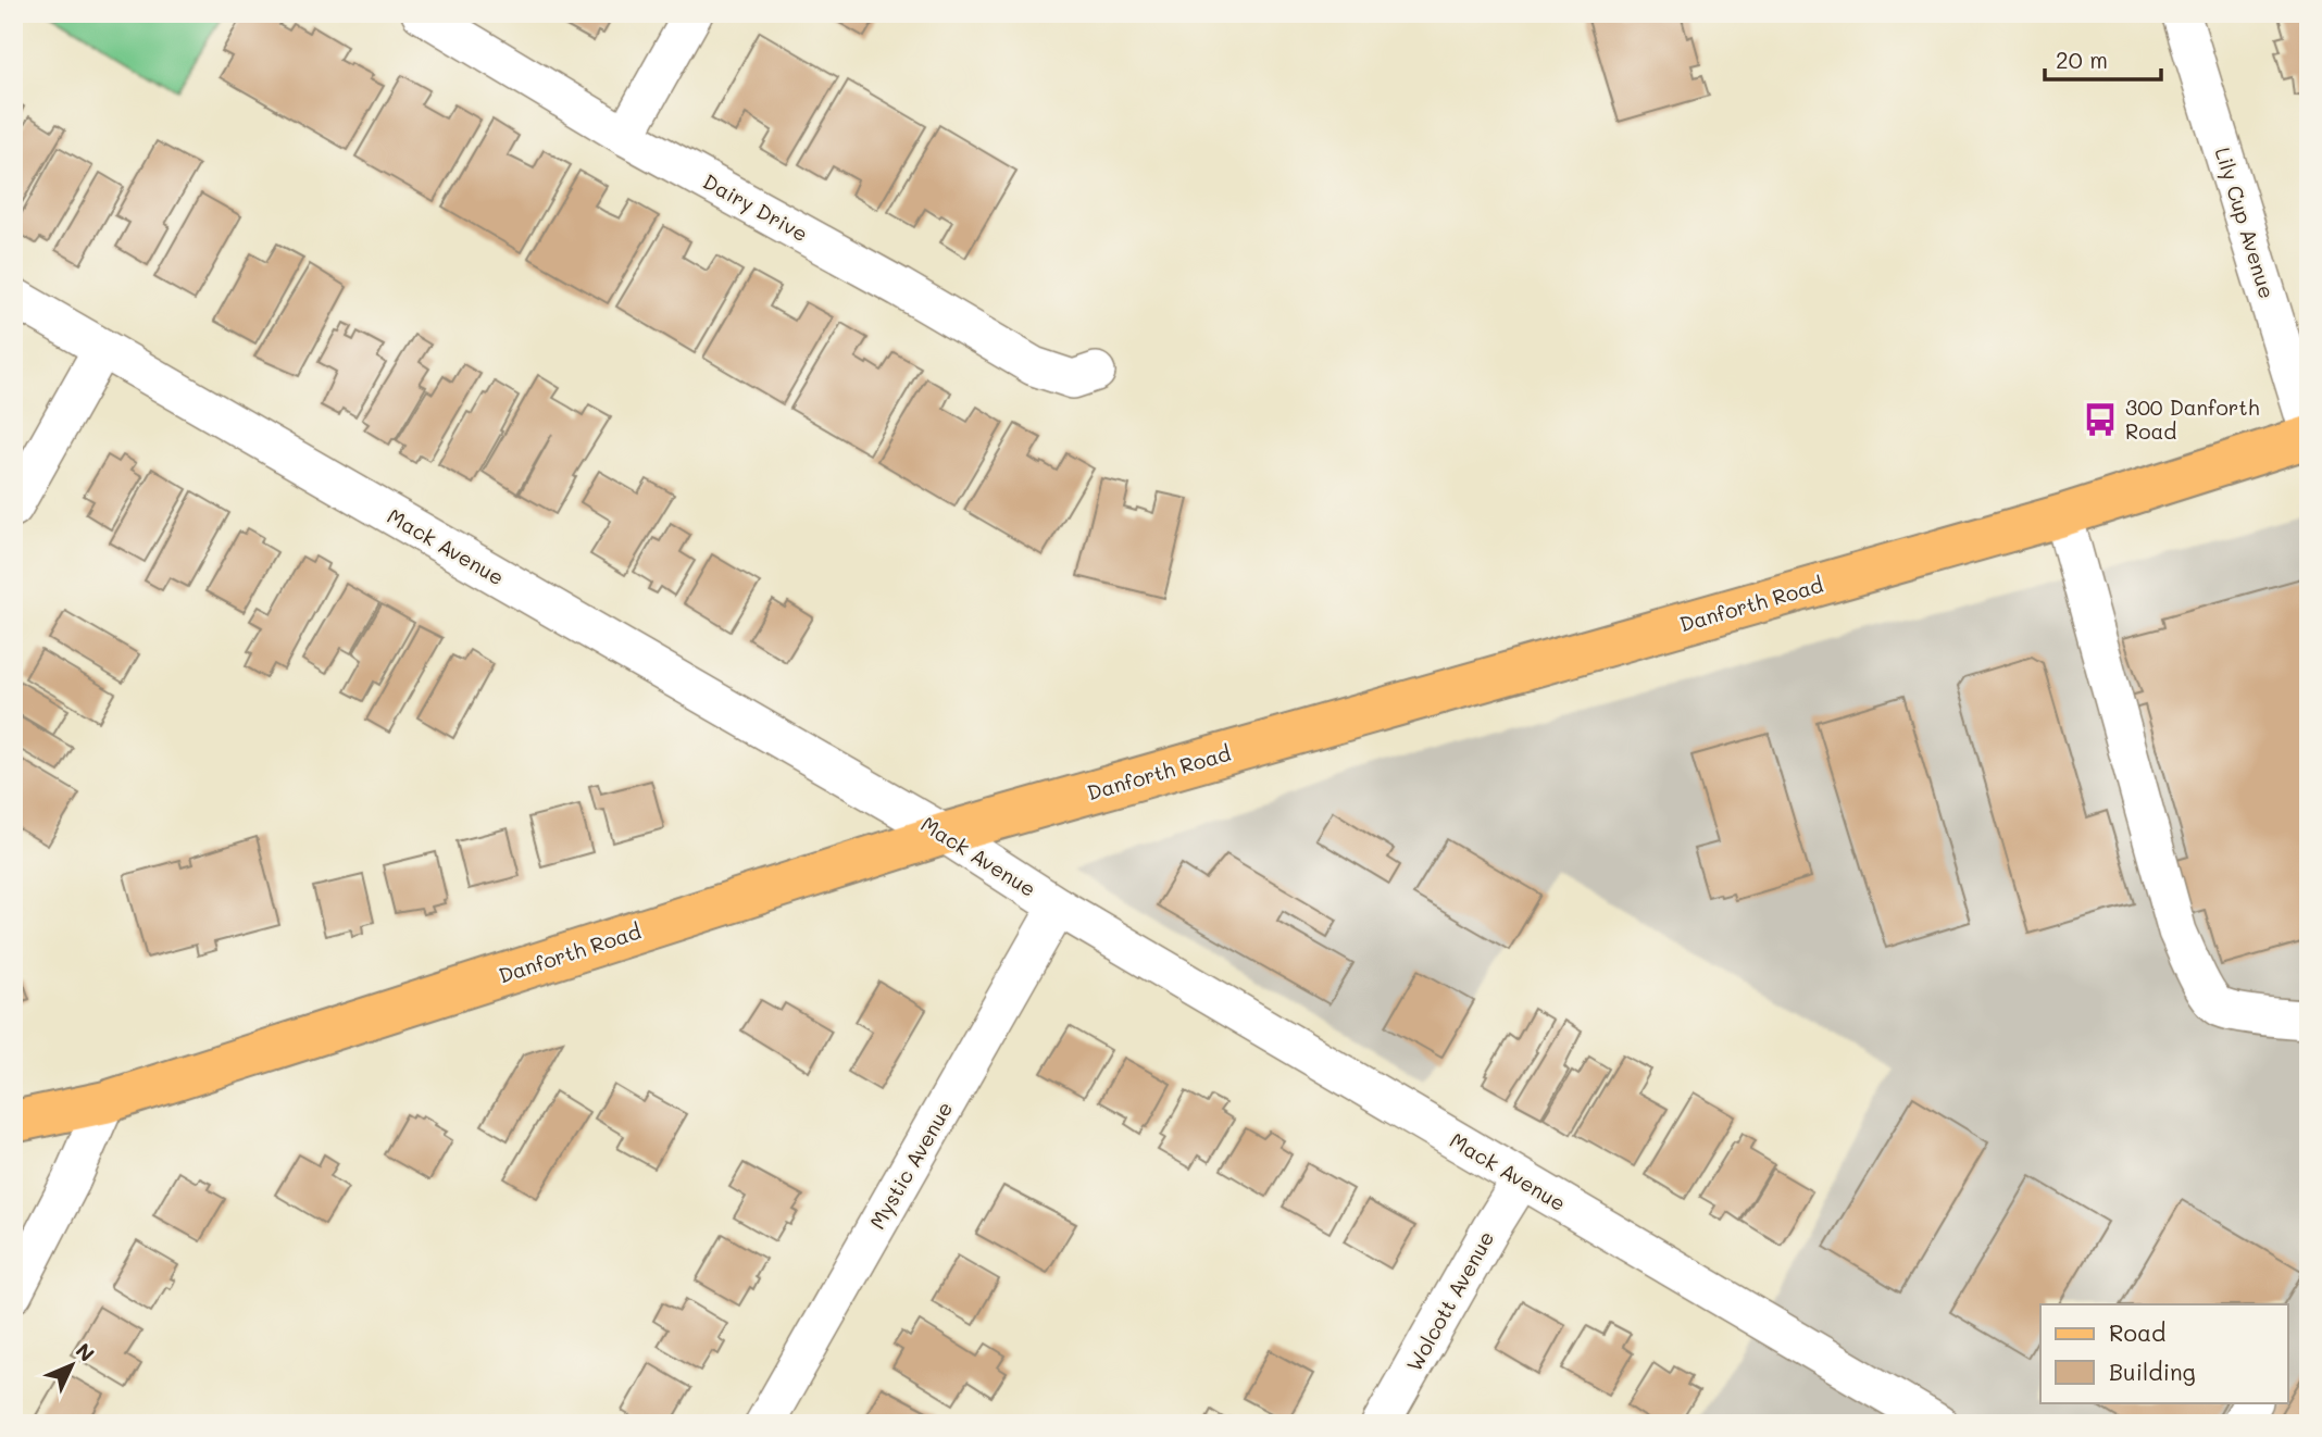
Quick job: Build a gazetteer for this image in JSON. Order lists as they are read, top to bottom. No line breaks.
{"streets":{"main road":["Danforth Road"],"street":["Dairy Drive","Lily Cup Avenue","Mack Avenue","Mystic Avenue","Wolcott Avenue"]},"crossings":[["Lily Cup Avenue","Danforth Road"],["Mack Avenue","Danforth Road"],["Mack Avenue","Mystic Avenue"],["Mack Avenue","Wolcott Avenue"]],"places":{"bus stop":["300 Danforth Road"]},"legend":["Road","Building"],"scale_bar":"20 m","north":"top right"}
